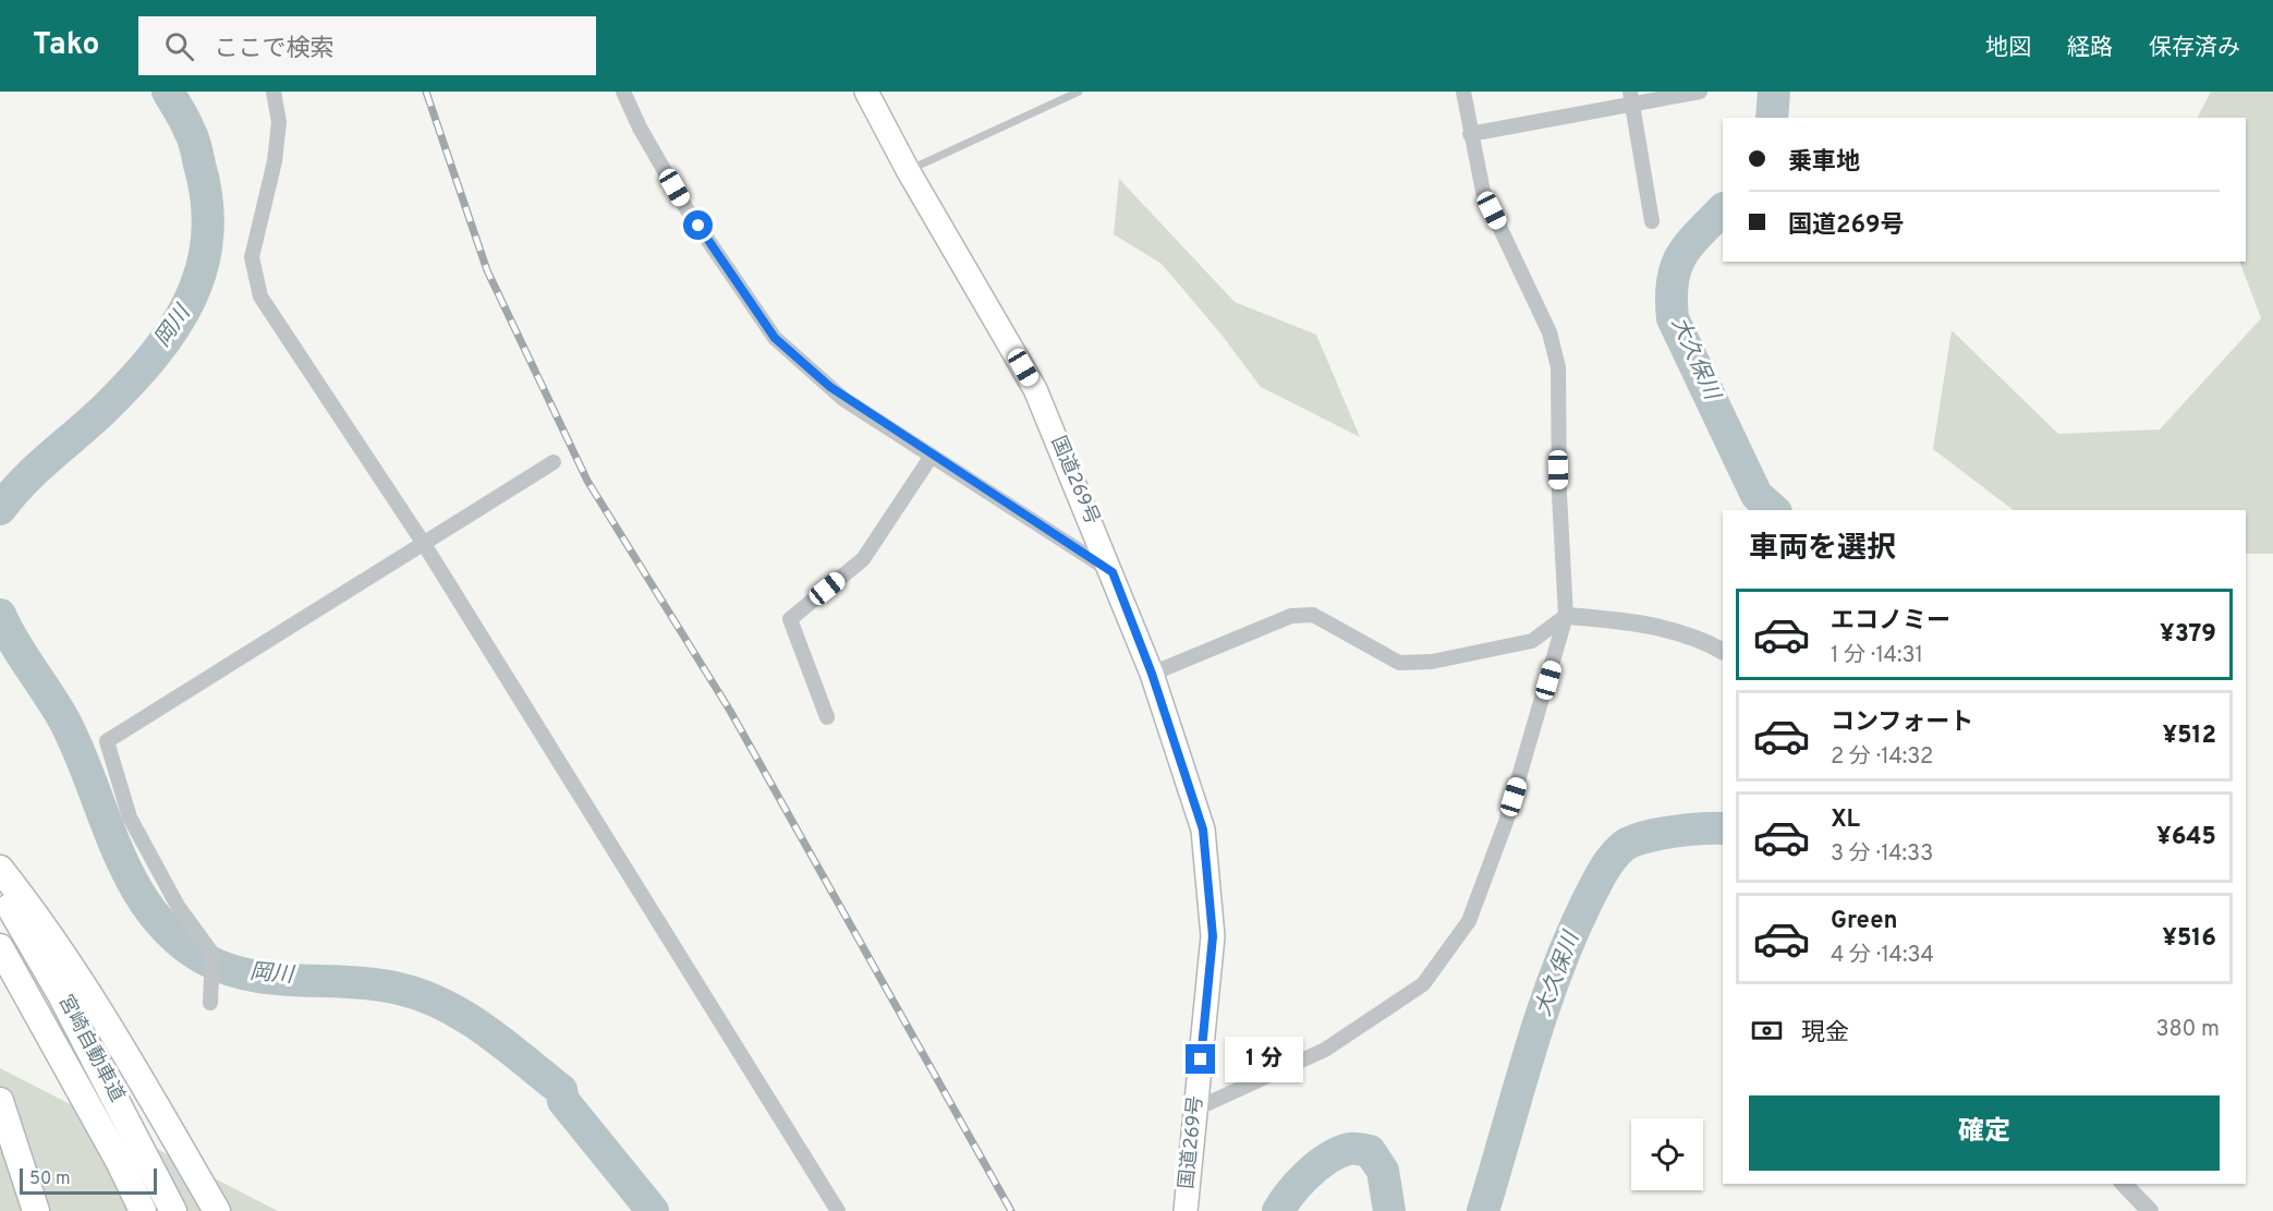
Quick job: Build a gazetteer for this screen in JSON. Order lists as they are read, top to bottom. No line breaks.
{"streets":{"highway":["国道269号","宮崎自動車道"]},"water":["岡川","大久保川"],"scale_bar":"50 m","page":{"header":"Tako","search":"ここで検索","nav":["地図","経路","保存済み"],"banner":["乗車地","国道269号"],"heading":"車両を選択","list":[{"name":"エコノミー","note":"1 分 · 14:31","value":"¥379"},{"name":"コンフォート","note":"2 分 · 14:32","value":"¥512"},{"name":"XL","note":"3 分 · 14:33","value":"¥645"},{"name":"Green","note":"4 分 · 14:34","value":"¥516"}],"pay":["現金","380 m"],"bubble":"1 分","buttons":"確定","scale":"50 m"}}
